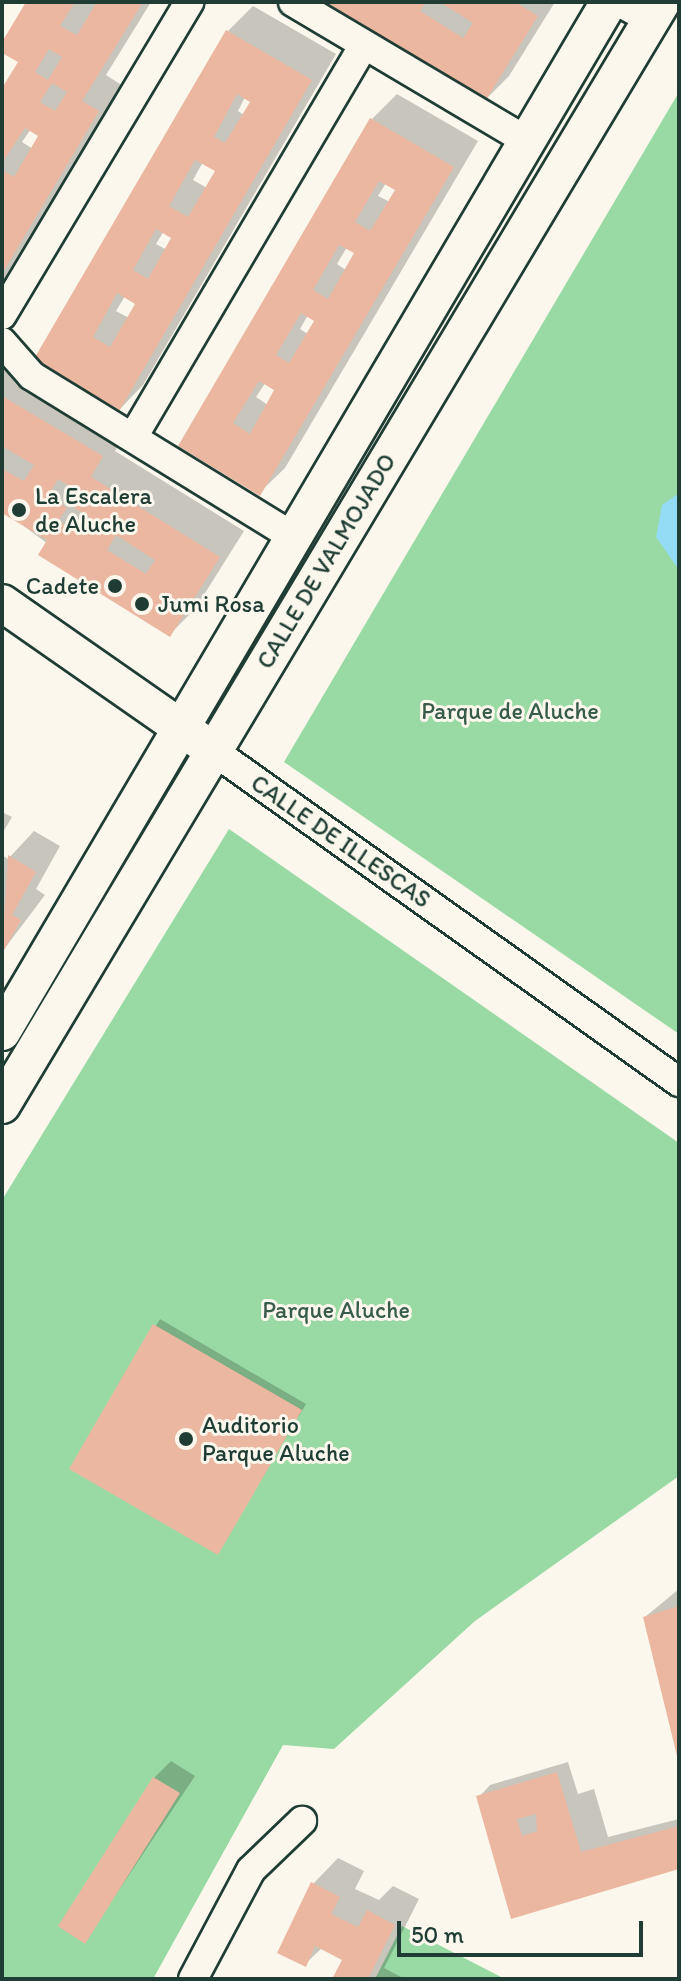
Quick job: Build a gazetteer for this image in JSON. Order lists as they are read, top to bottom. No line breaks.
{"streets":{"street":["CALLE DE VALMOJADO","CALLE DE ILLESCAS"]},"crossings":[["CALLE DE VALMOJADO","CALLE DE ILLESCAS"]],"parks":["Parque de Aluche","Parque Aluche"],"places":["La Escalera de Aluche","Cadete","Jumi Rosa","Auditorio Parque Aluche"],"scale_bar":"50 m"}
